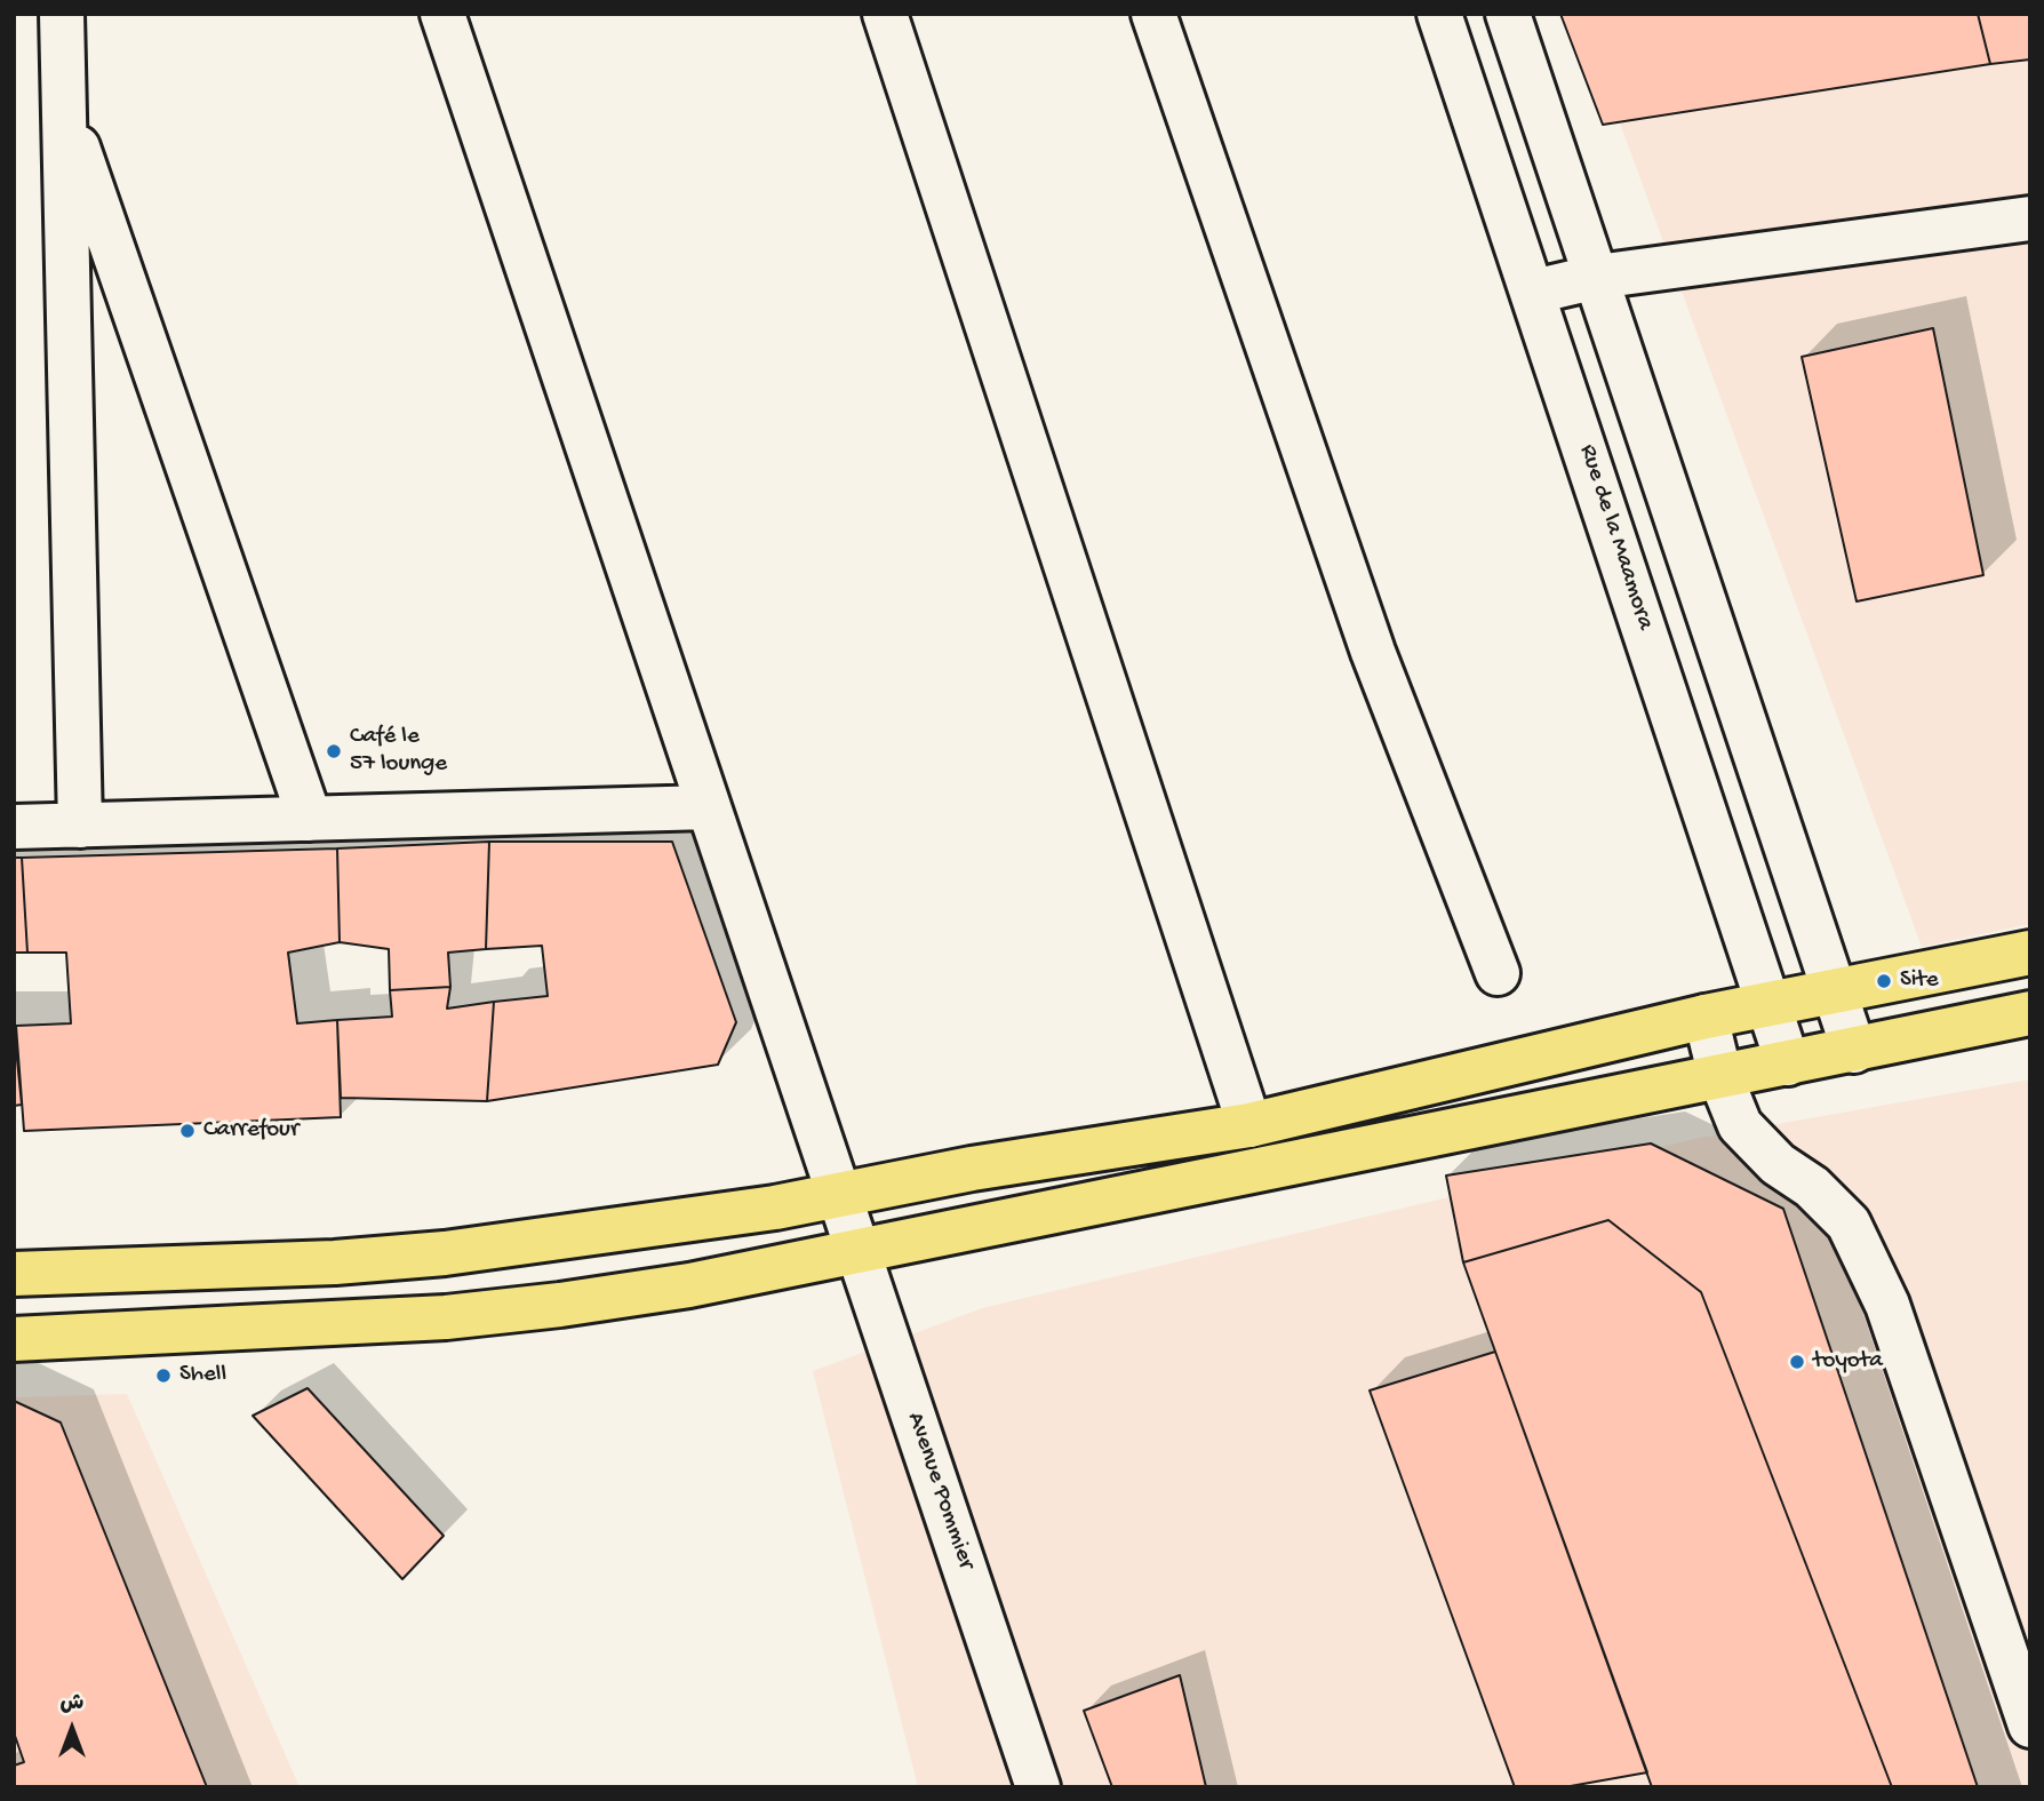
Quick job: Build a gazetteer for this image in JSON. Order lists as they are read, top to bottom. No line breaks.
{"streets":{"street":["Rue de la Maamora","Avenue Pommier"]},"places":["Café le 57 lounge","Site","Carrefour","toyota","Shell"],"north":"top"}
